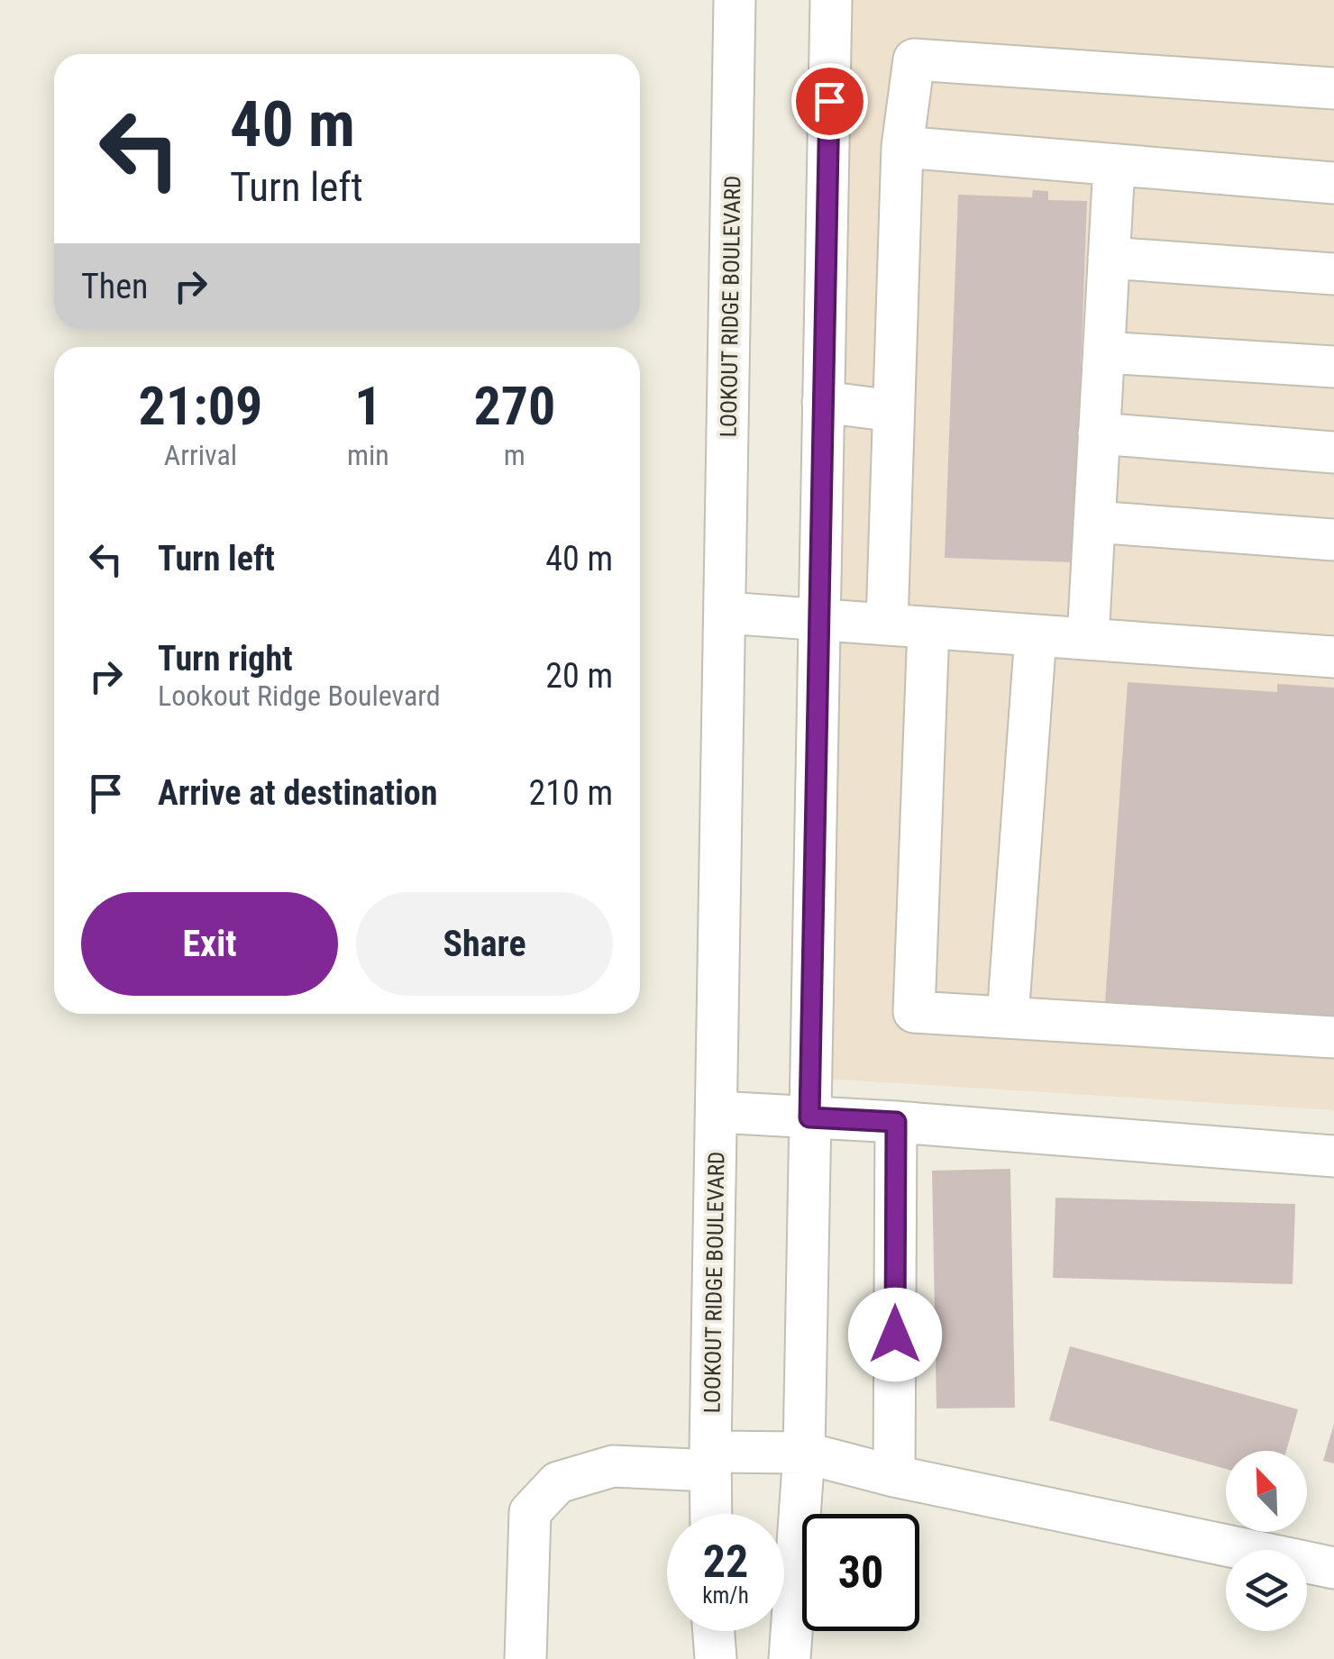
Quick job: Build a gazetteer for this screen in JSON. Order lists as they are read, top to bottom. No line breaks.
{"streets":{"street":["LOOKOUT RIDGE BOULEVARD"]},"north":"top left","page":{"turn":["40 m","Turn left"],"then":"Then","eta":["21:09","Arrival","1","min","270","m"],"list":[{"name":"Turn left","value":"40 m"},{"name":"Turn right","note":"Lookout Ridge Boulevard","value":"20 m"},{"name":"Arrive at destination","value":"210 m"}],"buttons":["Exit","Share"],"speed":"22 km/h","limit":"30"}}
